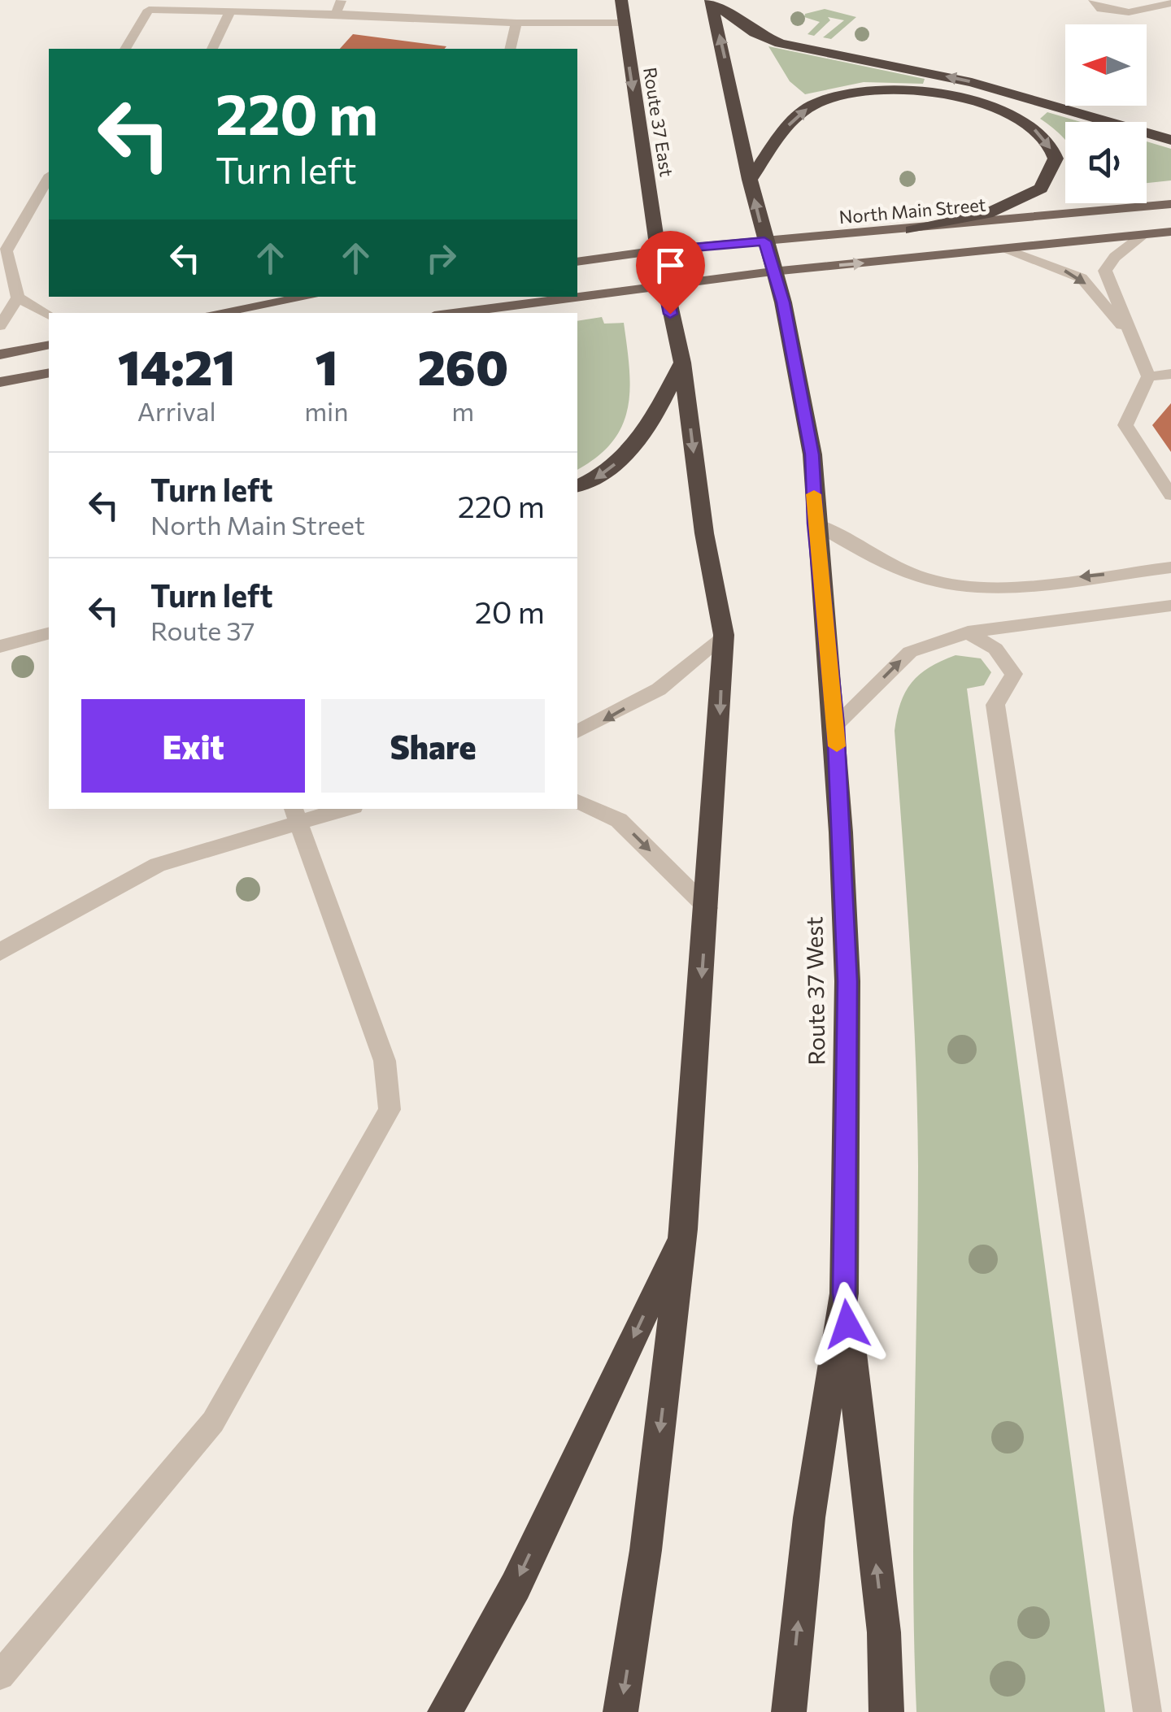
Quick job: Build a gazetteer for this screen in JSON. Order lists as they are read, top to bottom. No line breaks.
{"streets":{"highway":["Route 37 East","Route 37 West"],"main road":["North Main Street"]},"crossings":[["Route 37 East","North Main Street"],["North Main Street","Route 37 West"]],"north":"left","page":{"turn":["220 m","Turn left"],"eta":["14:21","Arrival","1","min","260","m"],"list":[{"name":"Turn left","note":"North Main Street","value":"220 m"},{"name":"Turn left","note":"Route 37","value":"20 m"}],"buttons":["Exit","Share"]}}
